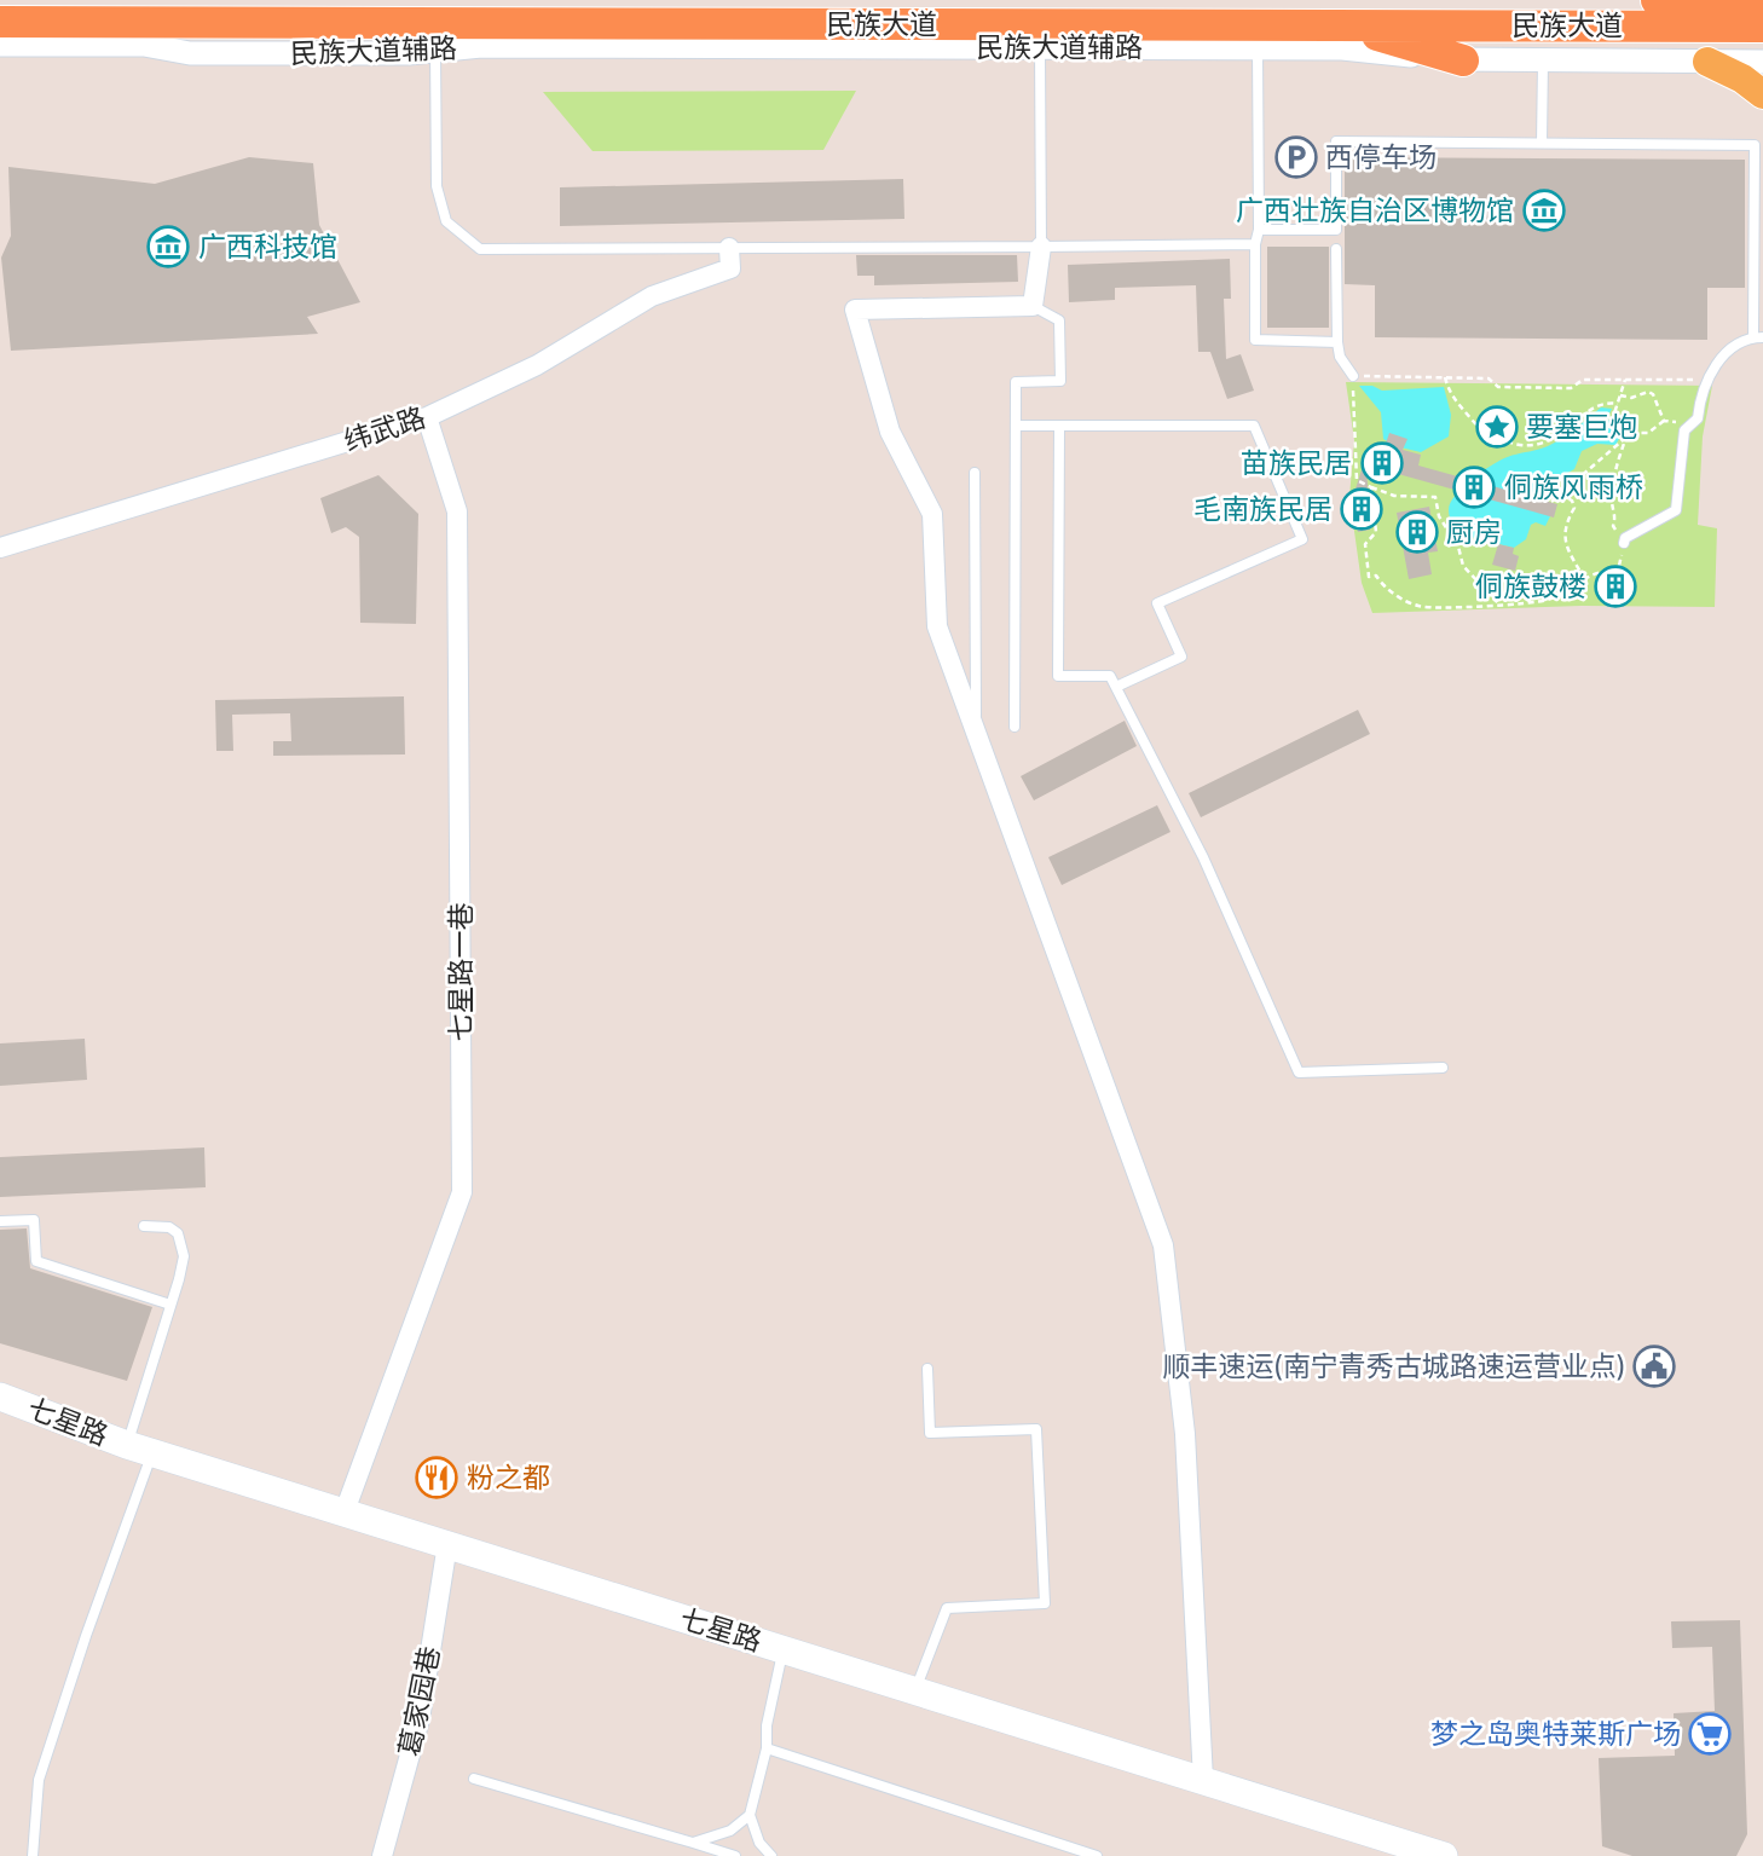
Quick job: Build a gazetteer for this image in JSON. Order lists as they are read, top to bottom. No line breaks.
{"streets":{"highway":["民族大道"],"main road":["七星路"],"street":["民族大道辅路","纬武路","七星路一巷","葛家园巷"]},"crossings":[["民族大道","民族大道辅路"],["纬武路","七星路一巷"],["七星路一巷","七星路"],["七星路","葛家园巷"]],"places":{"parking":["西停车场"],"museum":["广西壮族自治区博物馆","广西科技馆"],"place":["要塞巨炮"],"building":["苗族民居","侗族风雨桥","毛南族民居","厨房","侗族鼓楼"],"public building":["顺丰速运(南宁青秀古城路速运营业点)"],"restaurant":["粉之都"],"supermarket":["梦之岛奥特莱斯广场"]}}
